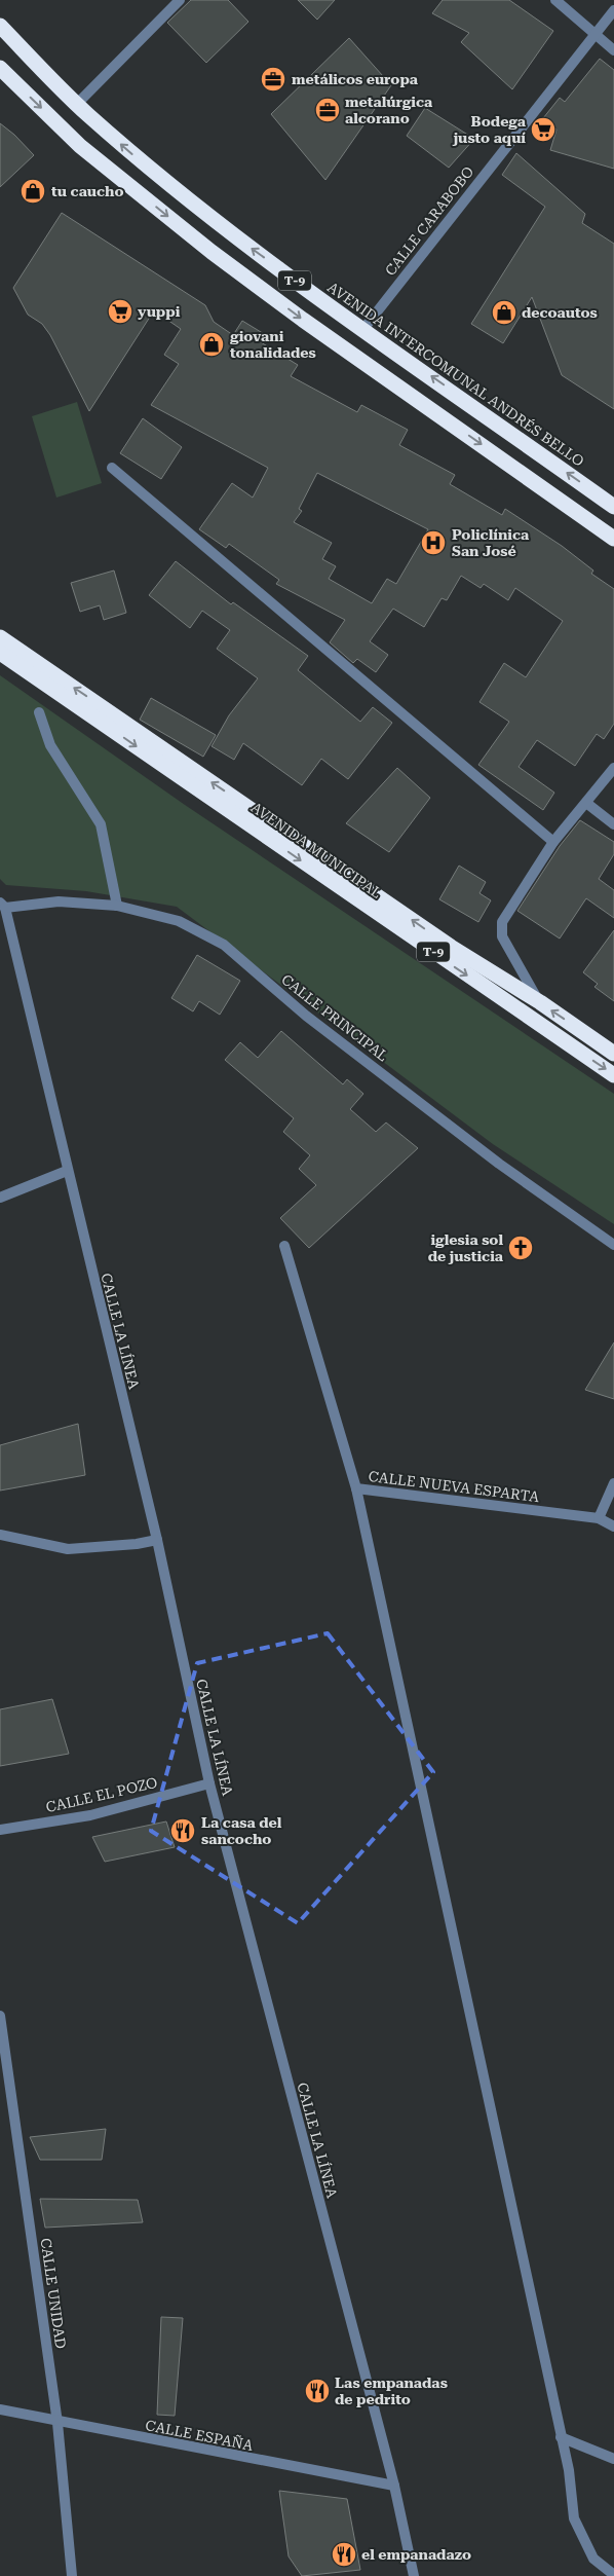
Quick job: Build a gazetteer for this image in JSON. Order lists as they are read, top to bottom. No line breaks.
{"streets":{"highway":["T-9","AVENIDA INTERCOMUNAL ANDRÉS BELLO","AVENIDA MUNICIPAL"],"street":["CALLE CARABOBO","CALLE PRINCIPAL","CALLE LA LÍNEA","CALLE NUEVA ESPARTA","CALLE EL POZO","CALLE UNIDAD","CALLE ESPAÑA"]},"crossings":[["CALLE CARABOBO","AVENIDA INTERCOMUNAL ANDRÉS BELLO"],["CALLE PRINCIPAL","CALLE LA LÍNEA"],["CALLE LA LÍNEA","CALLE EL POZO"],["CALLE LA LÍNEA","CALLE ESPAÑA"],["CALLE UNIDAD","CALLE ESPAÑA"]],"places":{"office":["metálicos europa","metalúrgica alcorano"],"supermarket":["Bodega justo aquí","yuppi"],"shop":["tu caucho","decoautos","giovani tonalidades"],"hospital":["Policlínica San José"],"church":["iglesia sol de justicia"],"restaurant":["La casa del sancocho","Las empanadas de pedrito","el empanadazo"]}}
